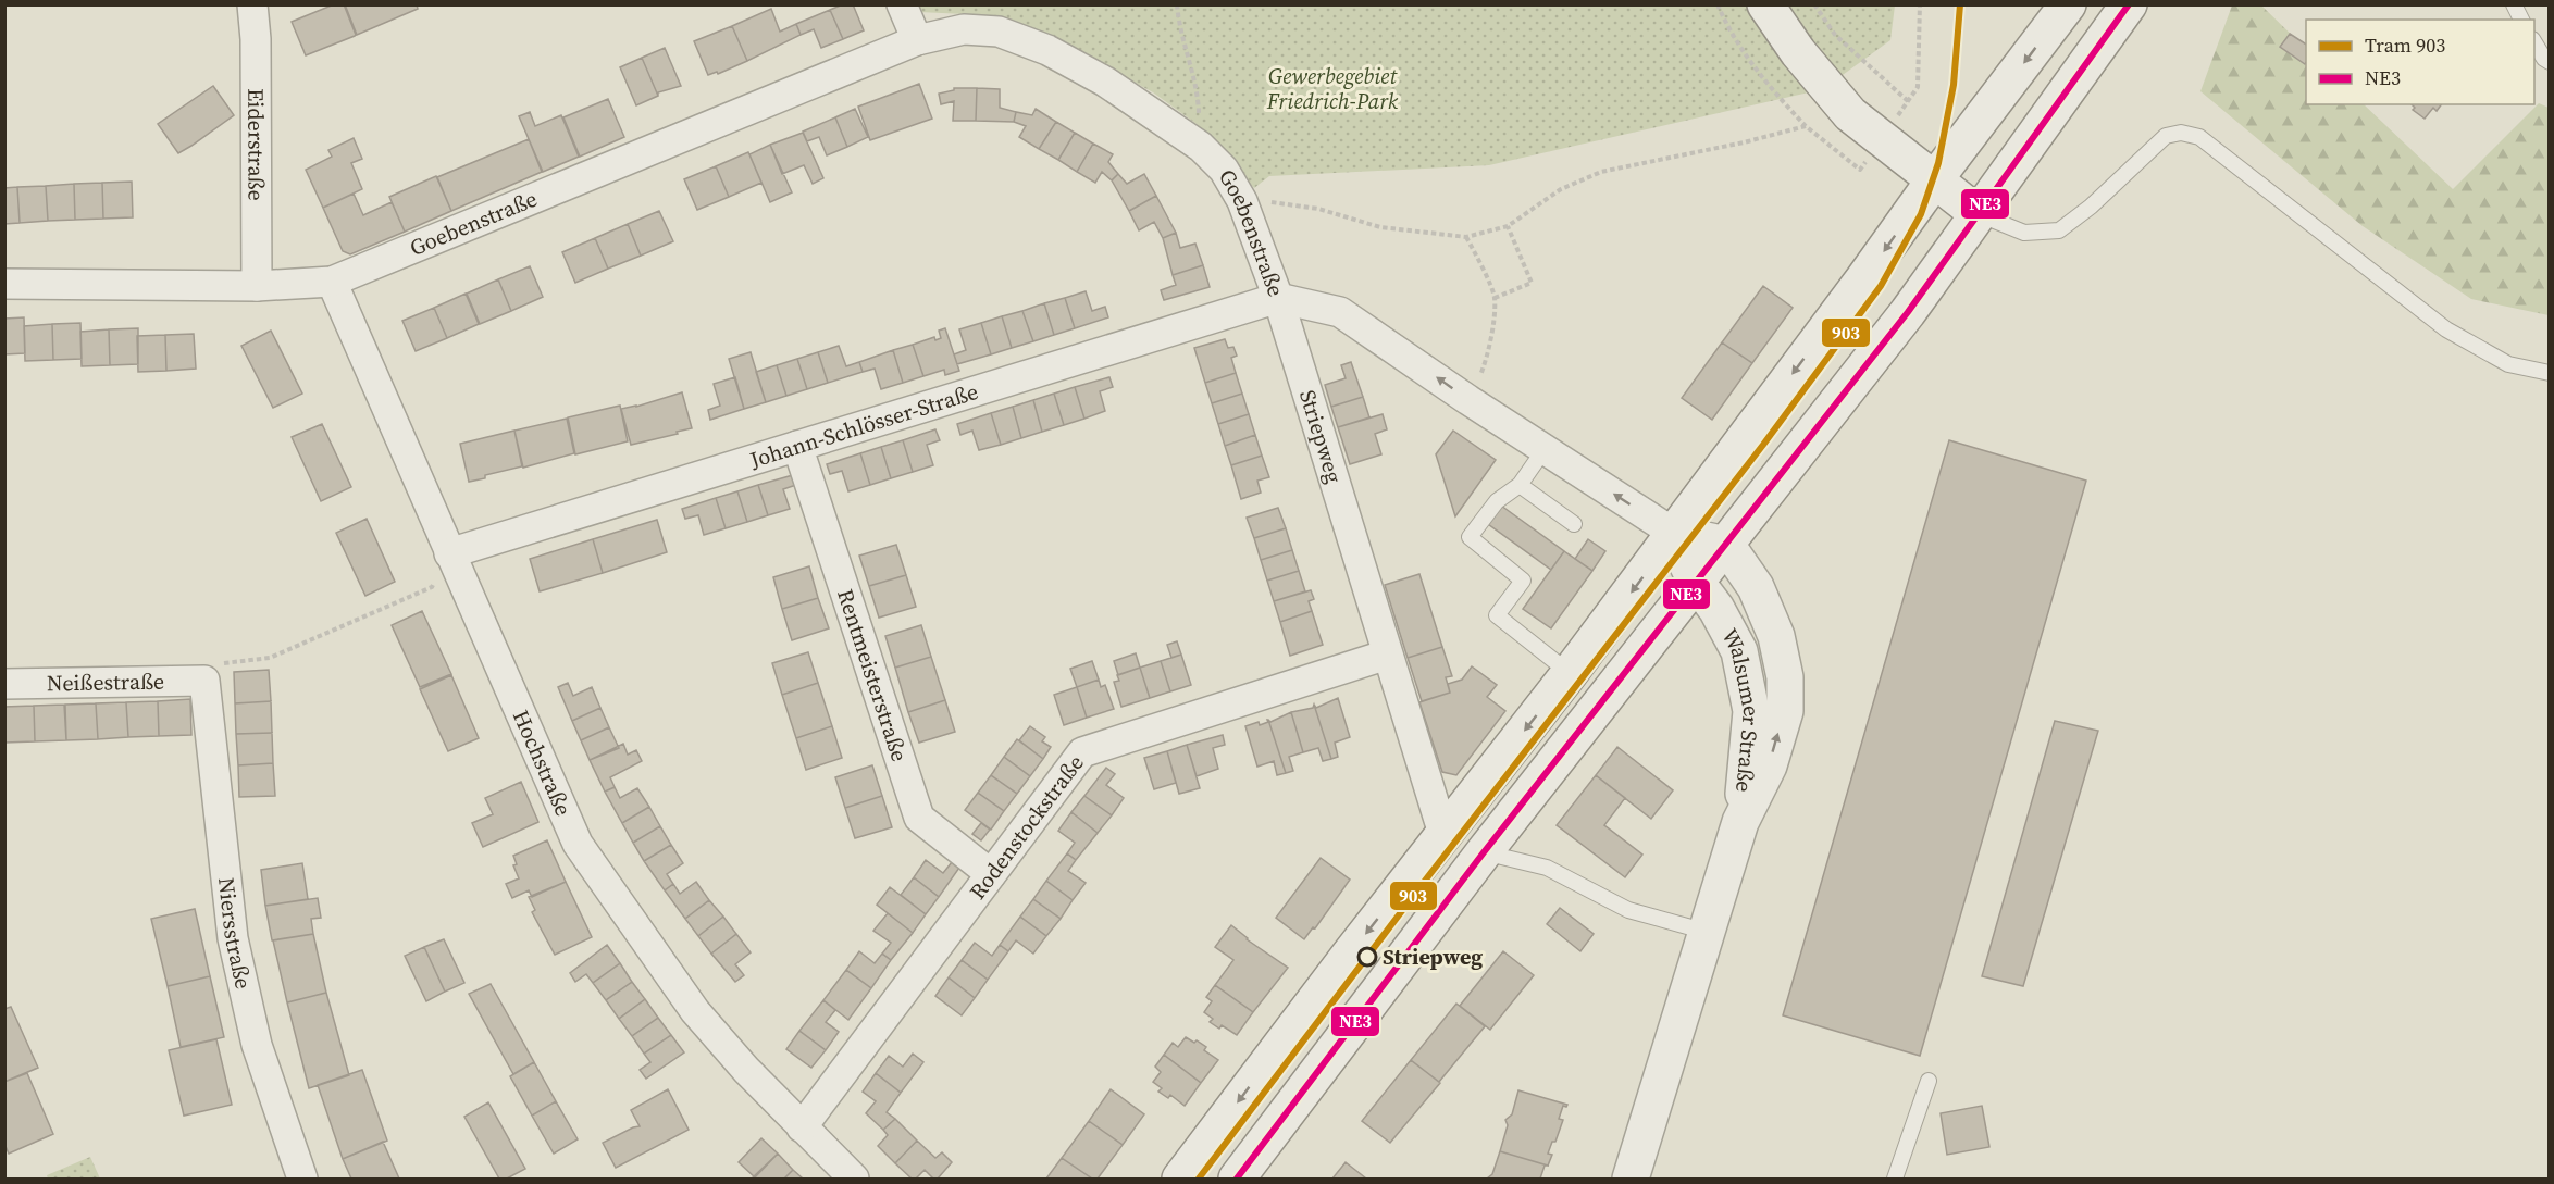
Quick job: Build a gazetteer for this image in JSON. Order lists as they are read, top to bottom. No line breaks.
{"streets":{"main road":["Walsumer Straße"],"street":["Eiderstraße","Goebenstraße","Johann-Schlösser-Straße","Striepweg","Rentmeisterstraße","Neißestraße","Hochstraße","Rodenstockstraße","Niersstraße"]},"crossings":[["Eiderstraße","Goebenstraße"],["Goebenstraße","Johann-Schlösser-Straße"],["Goebenstraße","Striepweg"],["Goebenstraße","Walsumer Straße"],["Goebenstraße","Hochstraße"],["Johann-Schlösser-Straße","Striepweg"],["Johann-Schlösser-Straße","Rentmeisterstraße"],["Johann-Schlösser-Straße","Hochstraße"],["Striepweg","Rodenstockstraße"],["Rentmeisterstraße","Rodenstockstraße"],["Neißestraße","Niersstraße"],["Hochstraße","Rodenstockstraße"]],"parks":["Gewerbegebiet Friedrich-Park"],"places":["Striepweg"],"lines":["tram line 903","transit line NE3"],"legend":["Tram 903","NE3"]}
